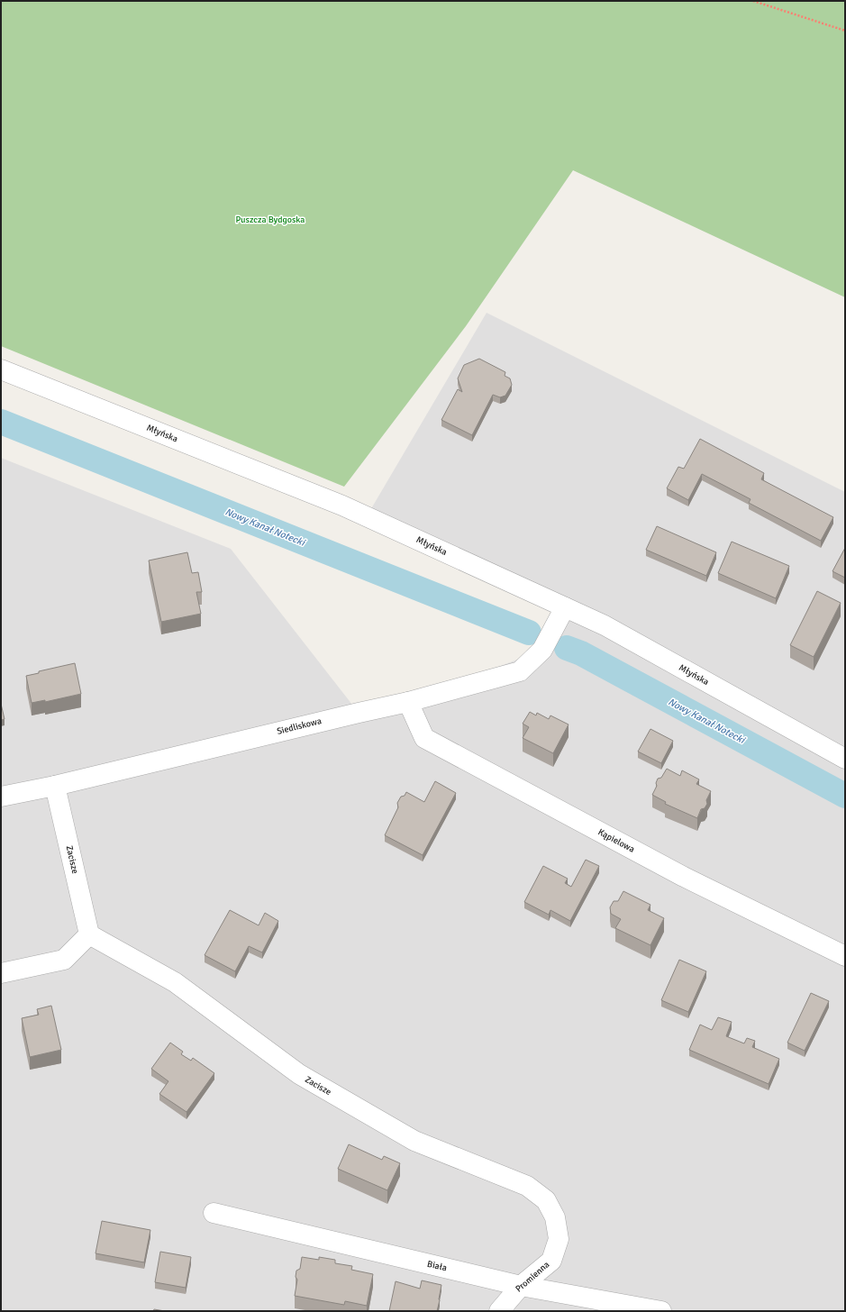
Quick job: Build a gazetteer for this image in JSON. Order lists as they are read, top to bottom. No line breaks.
{"streets":{"street":["Młyńska","Siedliskowa","Kąpielowa","Zacisze","Biała","Promienna"]},"crossings":[["Młyńska","Siedliskowa"],["Siedliskowa","Kąpielowa"],["Siedliskowa","Zacisze"],["Zacisze","Promienna"],["Biała","Promienna"]],"water":["Nowy Kanał Notecki"],"parks":["Puszcza Bydgoska"]}
